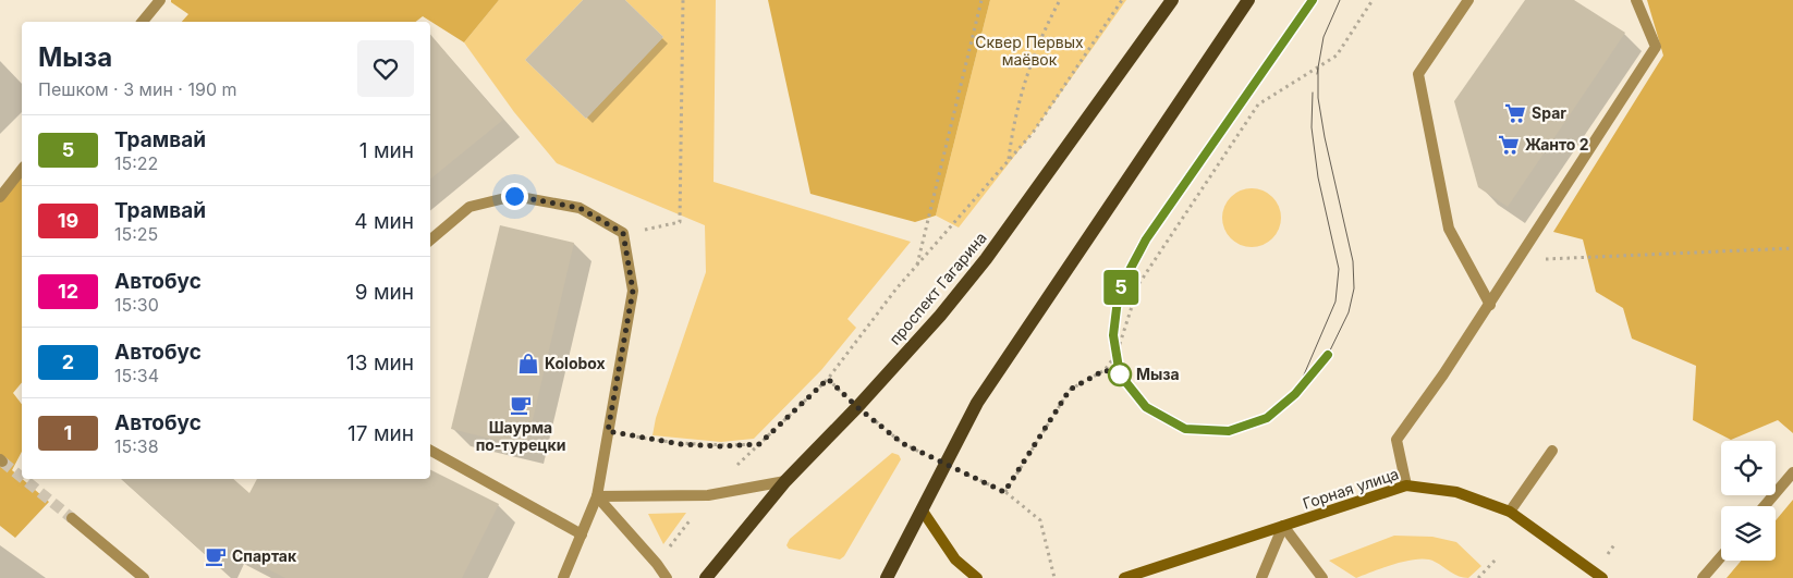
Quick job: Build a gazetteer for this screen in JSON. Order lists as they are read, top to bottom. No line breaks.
{"streets":{"main road":["проспект Гагарина","Горная улица"]},"parks":["Сквер Первых маёвок"],"places":{"supermarket":["Spar","Жанто 2"],"shop":["Kolobox"],"other":["Мыза"],"cafe":["Шаурма по-турецки","Спартак"]},"lines":["tram line 5"],"page":{"on_map":"5","heading":["Мыза","Пешком · 3 мин · 190 m"],"list":[{"mark":"5","name":"Трамвай","note":"15:22","value":"1 мин"},{"mark":"19","name":"Трамвай","note":"15:25","value":"4 мин"},{"mark":"12","name":"Автобус","note":"15:30","value":"9 мин"},{"mark":"2","name":"Автобус","note":"15:34","value":"13 мин"},{"mark":"1","name":"Автобус","note":"15:38","value":"17 мин"}]}}
